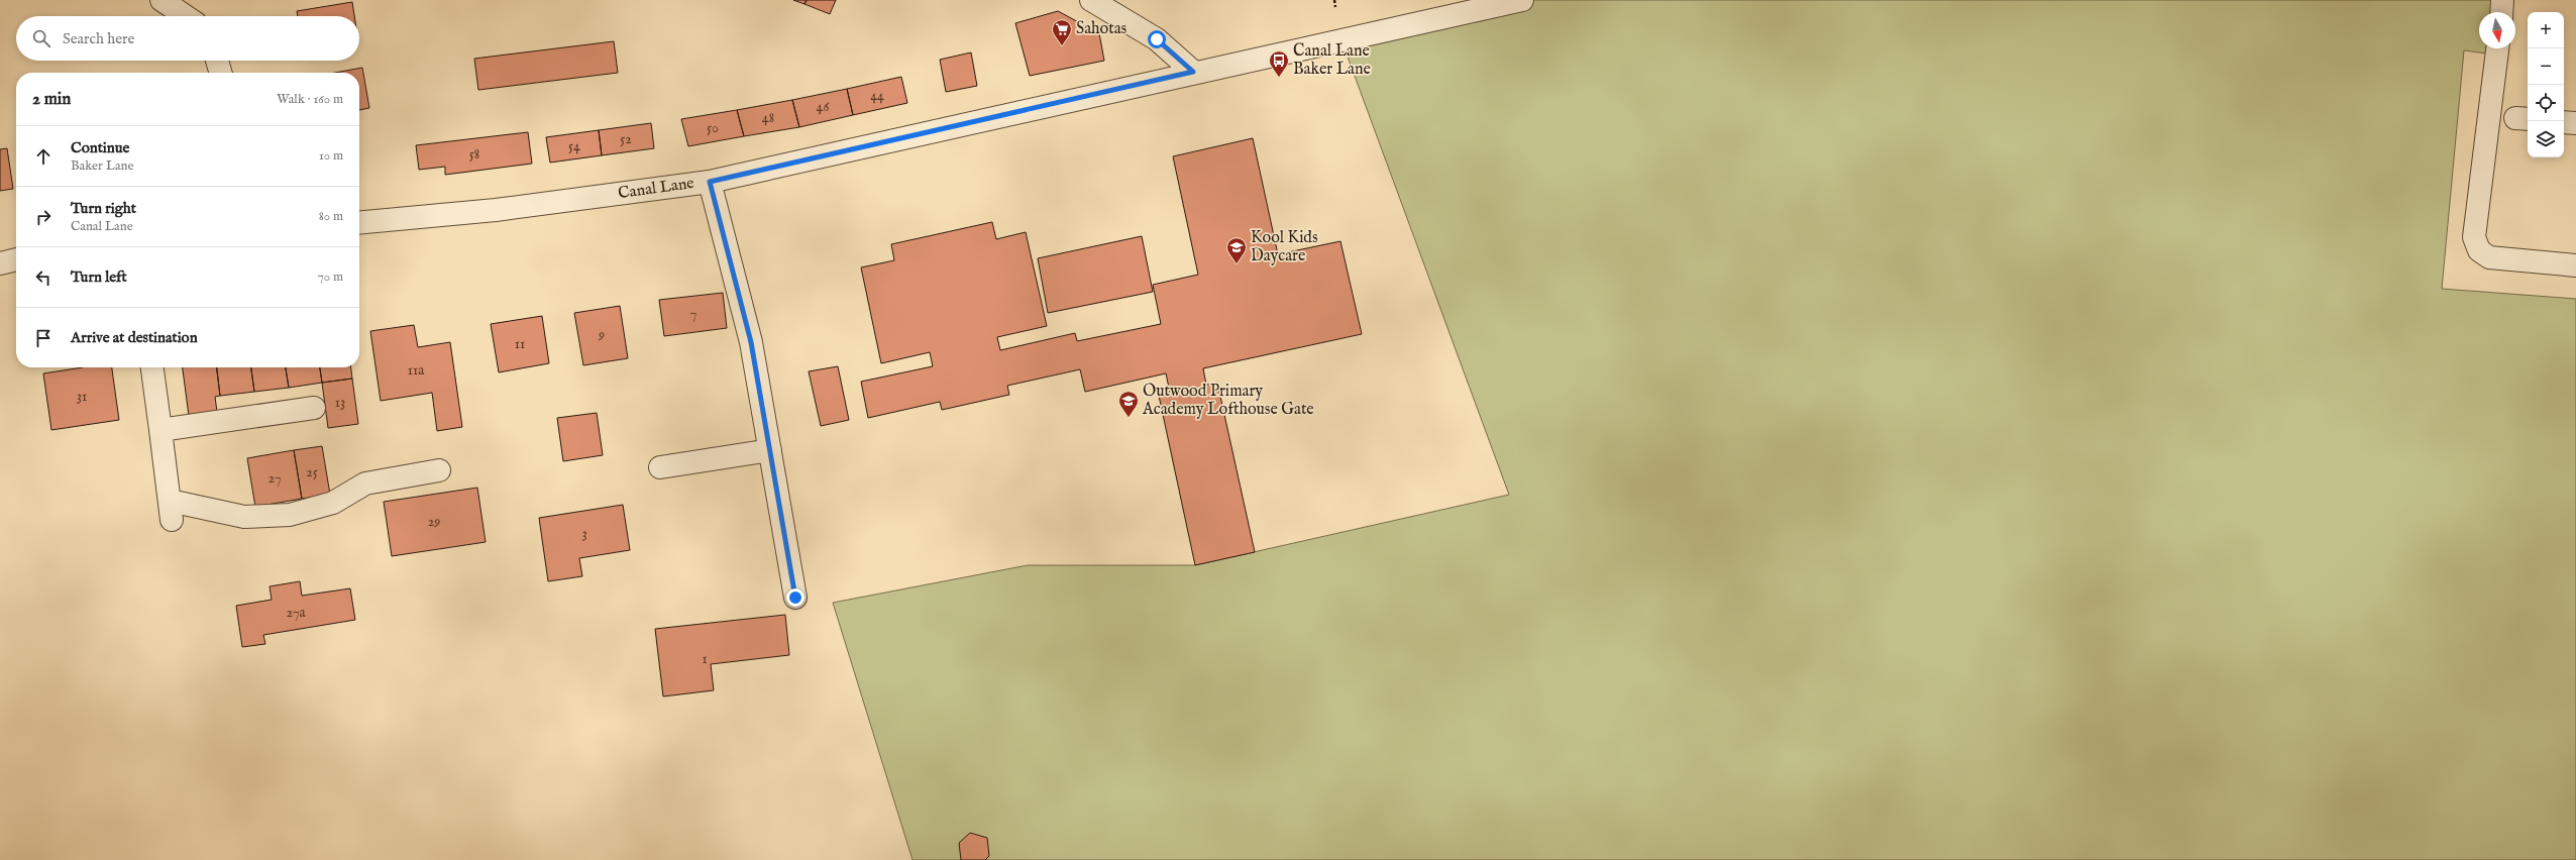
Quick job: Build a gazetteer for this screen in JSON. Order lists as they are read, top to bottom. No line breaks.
{"streets":{"street":["Canal Lane"]},"places":{"supermarket":["Sahotas"],"bus stop":["Canal Lane Baker Lane"],"school or university":["Kool Kids Daycare","Outwood Primary Academy Lofthouse Gate"]},"house_numbers":["44","46","48","50","52","54","58","7","9","11","11a","31","13","25","27","29","3","27a","1"],"north":"bottom","page":{"map_buttons":["+","−"],"search":"Search here","heading":["2 min","Walk · 160 m"],"list":[["Continue","Baker Lane","10 m"],["Turn right","Canal Lane","80 m"],["Turn left","70 m"],"Arrive at destination"]}}
